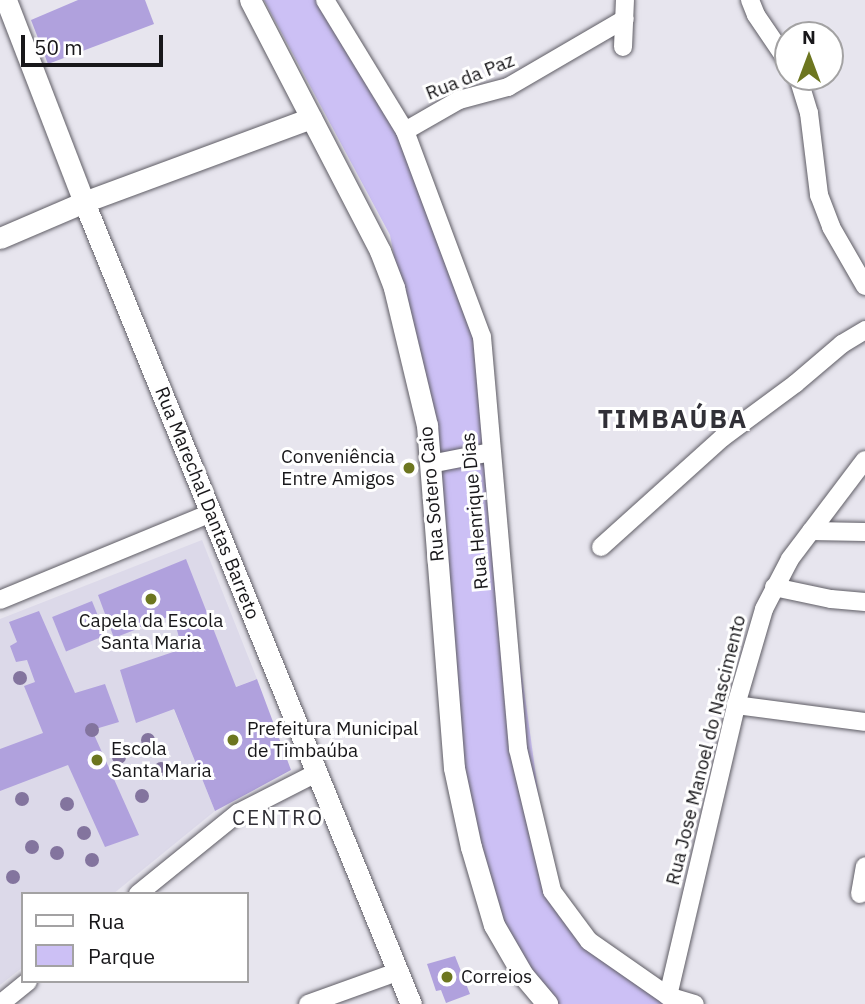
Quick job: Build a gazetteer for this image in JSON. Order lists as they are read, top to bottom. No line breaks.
{"streets":{"street":["Rua da Paz","Rua Sotero Caio","Rua Marechal Dantas Barreto","Rua Henrique Dias","Rua Jose Manoel do Nascimento"]},"crossings":[["Rua da Paz","Rua Henrique Dias"],["Rua Henrique Dias","Rua Jose Manoel do Nascimento"]],"districts":["TIMBAÚBA","CENTRO"],"places":["Conveniência Entre Amigos","Capela da Escola Santa Maria","Prefeitura Municipal de Timbaúba","Escola Santa Maria","Correios"],"legend":["Rua","Parque"],"scale_bar":"50 m","north":"top"}
